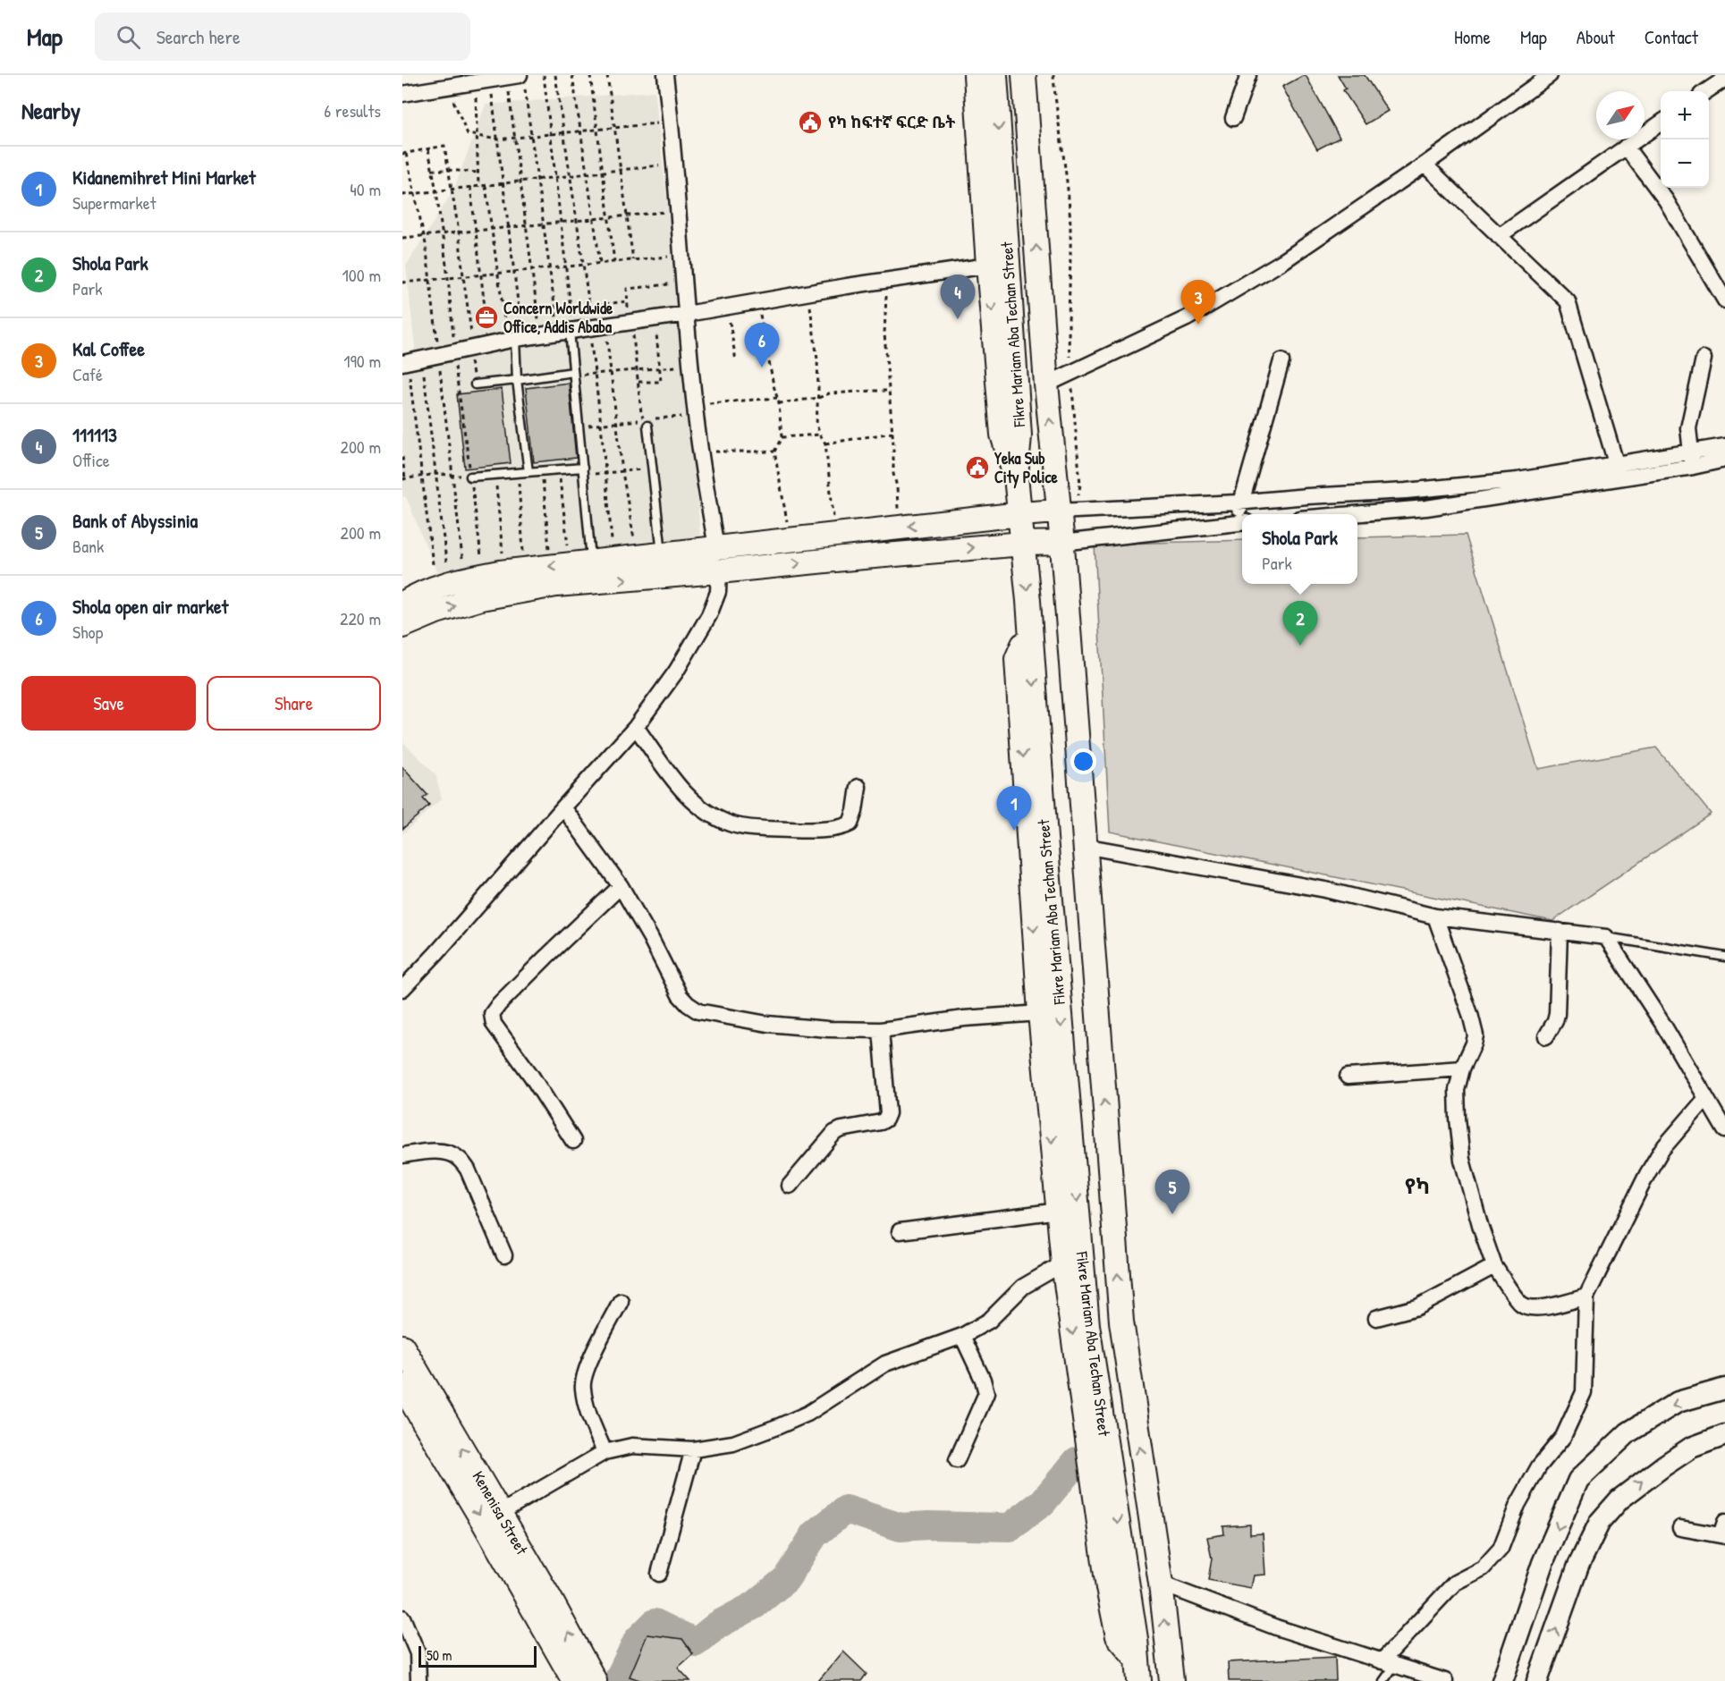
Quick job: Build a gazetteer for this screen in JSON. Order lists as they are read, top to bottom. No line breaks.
{"streets":{"main road":["Fikre Mariam Aba Techan Street","Kenenisa Street"]},"districts":["የካ"],"places":{"public building":["የካ ከፍተኛ ፍርድ ቤት","Yeka Sub City Police"],"office":["Concern Worldwide Office, Addis Ababa"]},"scale_bar":"50 m","north":"top right","page":{"header":"Map","search":"Search here","nav":["Home","Map","About","Contact"],"heading":["Nearby","6 results"],"map_buttons":["+","−"],"list":[{"mark":"1","name":"Kidanemihret Mini Market","note":"Supermarket","value":"40 m"},{"mark":"2","name":"Shola Park","note":"Park","value":"100 m"},{"mark":"3","name":"Kal Coffee","note":"Café","value":"190 m"},{"mark":"4","name":"111113","note":"Office","value":"200 m"},{"mark":"5","name":"Bank of Abyssinia","note":"Bank","value":"200 m"},{"mark":"6","name":"Shola open air market","note":"Shop","value":"220 m"}],"pins":["4","3","6","2","1","5"],"popup":["Shola Park","Park"],"buttons":["Save","Share"],"scale":"50 m"}}
